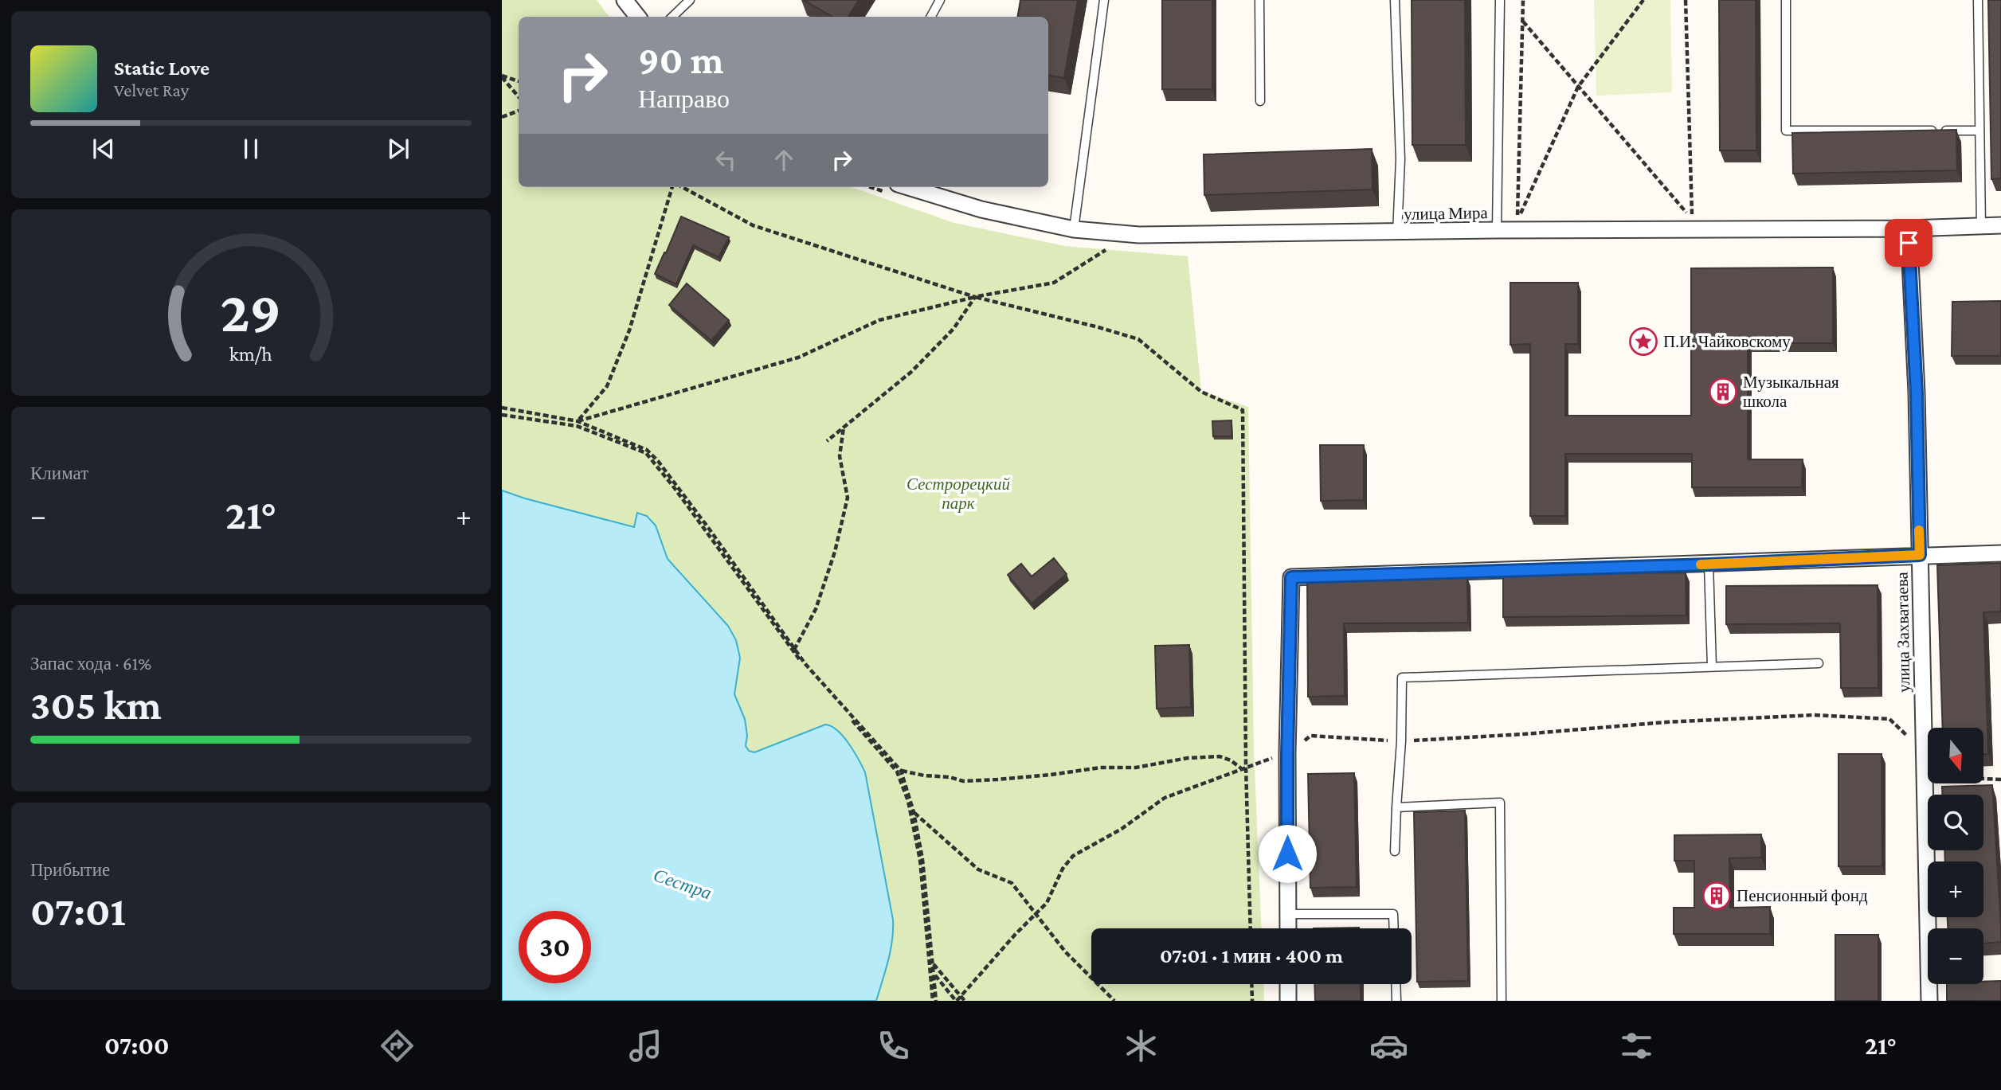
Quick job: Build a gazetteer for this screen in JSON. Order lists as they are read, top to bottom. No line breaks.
{"streets":{"street":["улица Мира","улица Захватаева"]},"crossings":[["улица Мира","улица Захватаева"]],"water":["Сестра"],"parks":["Сестрорецкий парк"],"places":{"place":["П.И. Чайковскому"],"building":["Музыкальная школа","Пенсионный фонд"]},"north":"bottom","page":{"turn":["90 m","Направо"],"song":["Static Love","Velvet Ray"],"tile":["Климат",["Запас хода · 61%","305 km"],["Прибытие","07:01"]],"heat":["−","21°","+"],"map_buttons":["+","−"],"limit":"30","trip":"07:01 · 1 мин · 400 m","tabs":["07:00","21°"],"gauge":["29","km/h"]}}
